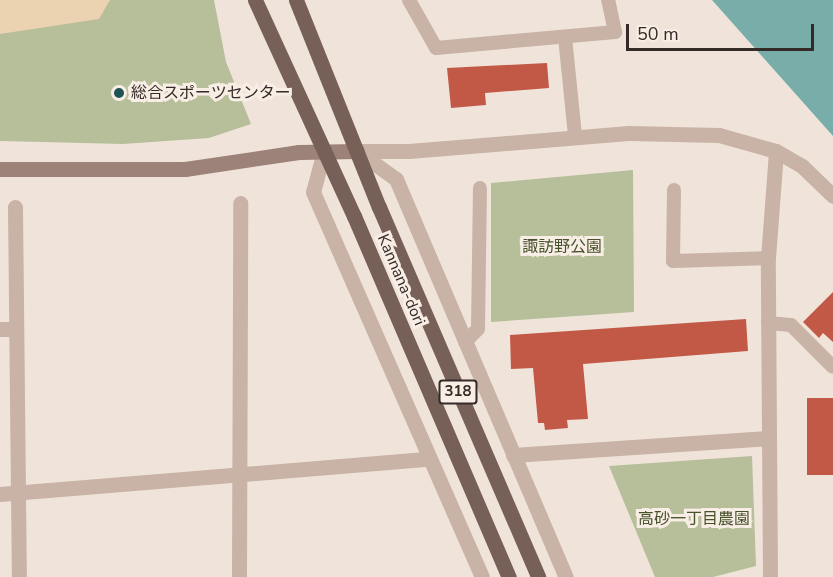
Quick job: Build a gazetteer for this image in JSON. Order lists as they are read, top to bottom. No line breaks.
{"streets":{"main road":["Kannana-dori","318"]},"parks":["諏訪野公園","高砂一丁目農園"],"places":["総合スポーツセンター"],"scale_bar":"50 m"}
